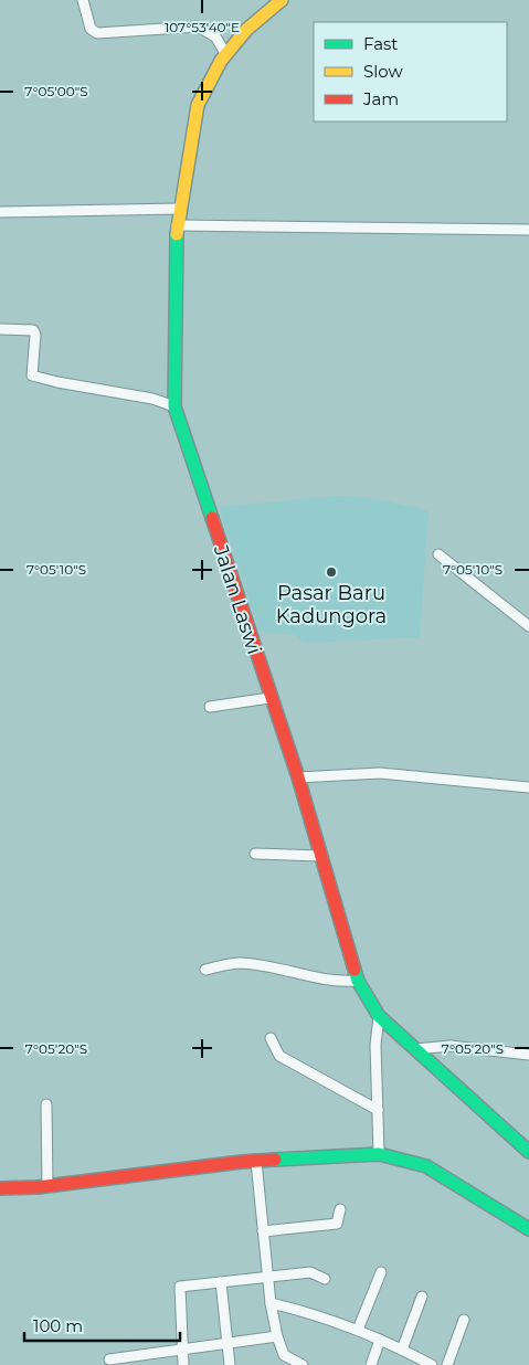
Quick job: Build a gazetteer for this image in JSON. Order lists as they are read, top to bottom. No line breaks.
{"streets":{"street":["Jalan Laswi"]},"places":["Pasar Baru Kadungora"],"legend":["Fast","Slow","Jam"],"scale_bar":"100 m","coordinates":["107°53'40\"E","7°05'00\"S","7°05'10\"S","7°05'20\"S"]}
